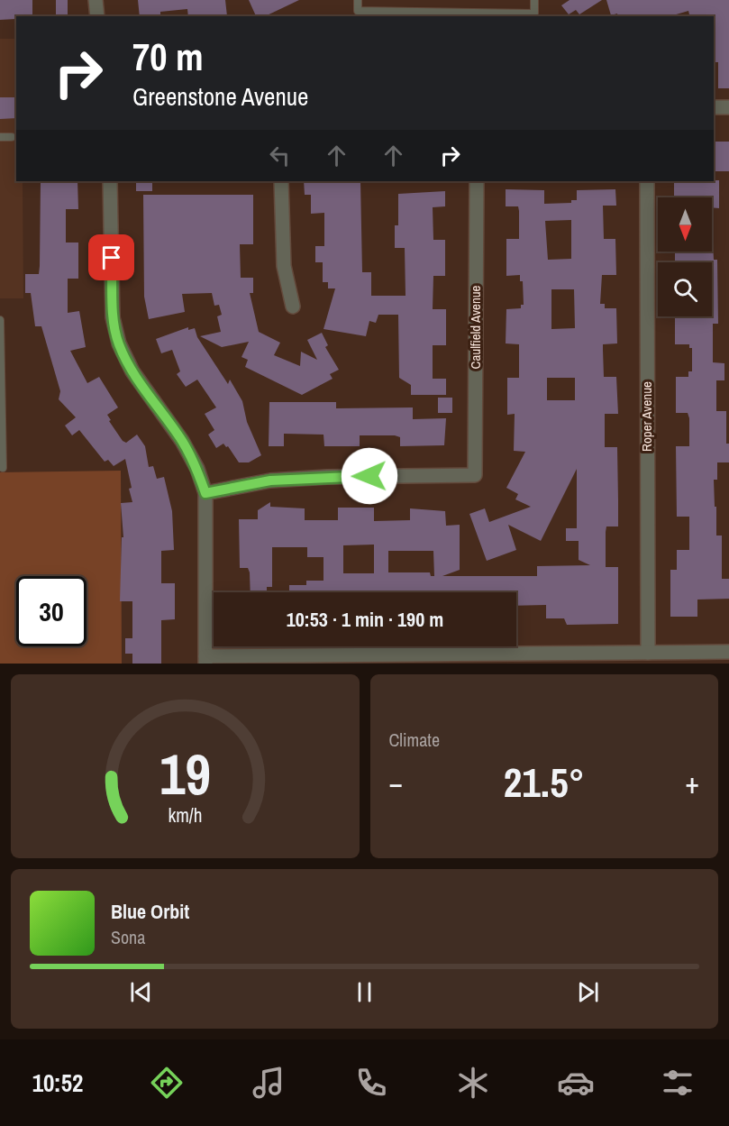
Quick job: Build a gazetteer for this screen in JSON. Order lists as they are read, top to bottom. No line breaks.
{"streets":{"street":["Caulfield Avenue","Roper Avenue"]},"north":"bottom","page":{"turn":["70 m","Greenstone Avenue"],"limit":"30","trip":"10:53 · 1 min · 190 m","tile":"Climate","heat":["−","21.5°","+"],"song":["Blue Orbit","Sona"],"tabs":"10:52","gauge":["19","km/h"]}}
